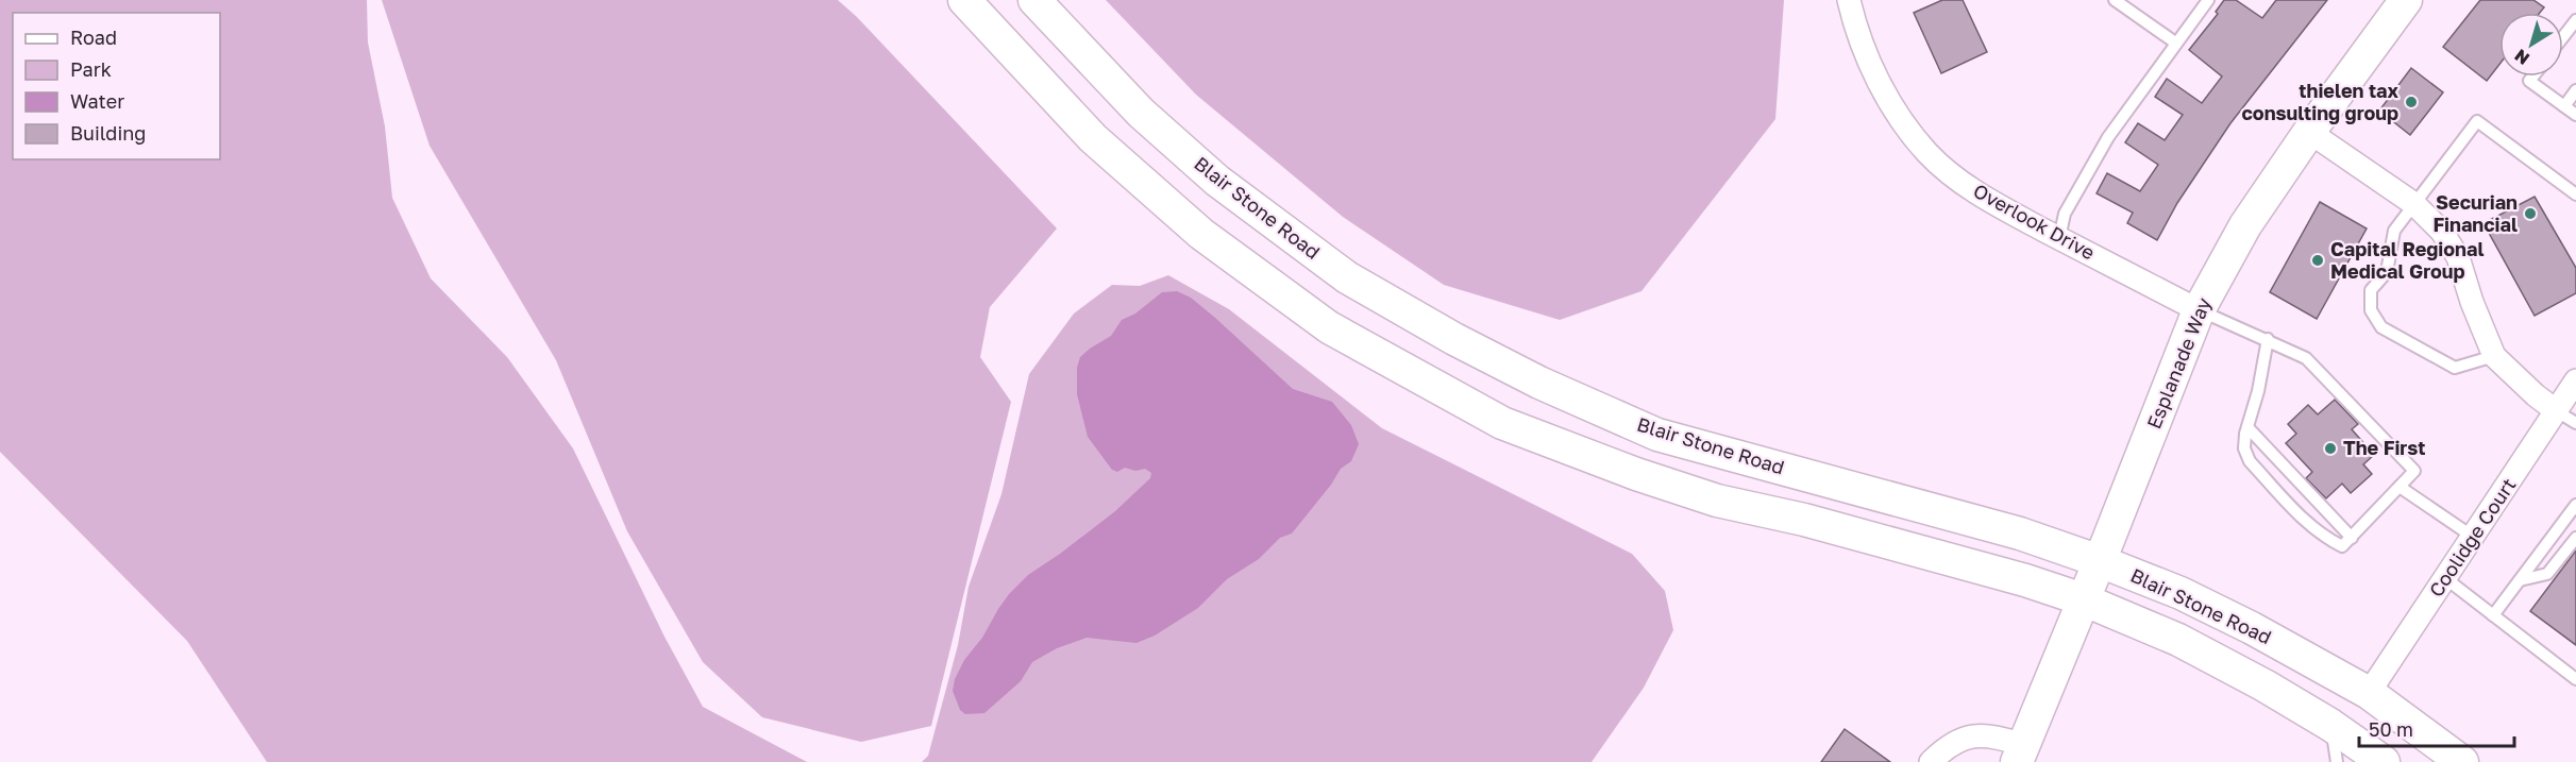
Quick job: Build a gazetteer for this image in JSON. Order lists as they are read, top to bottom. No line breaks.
{"streets":{"street":["Blair Stone Road","Overlook Drive","Esplanade Way","Coolidge Court"]},"crossings":[["Blair Stone Road","Esplanade Way"],["Blair Stone Road","Coolidge Court"],["Overlook Drive","Esplanade Way"]],"places":["thielen tax consulting group","Securian Financial","Capital Regional Medical Group","The First"],"legend":["Road","Park","Water","Building"],"scale_bar":"50 m","north":"bottom left"}
